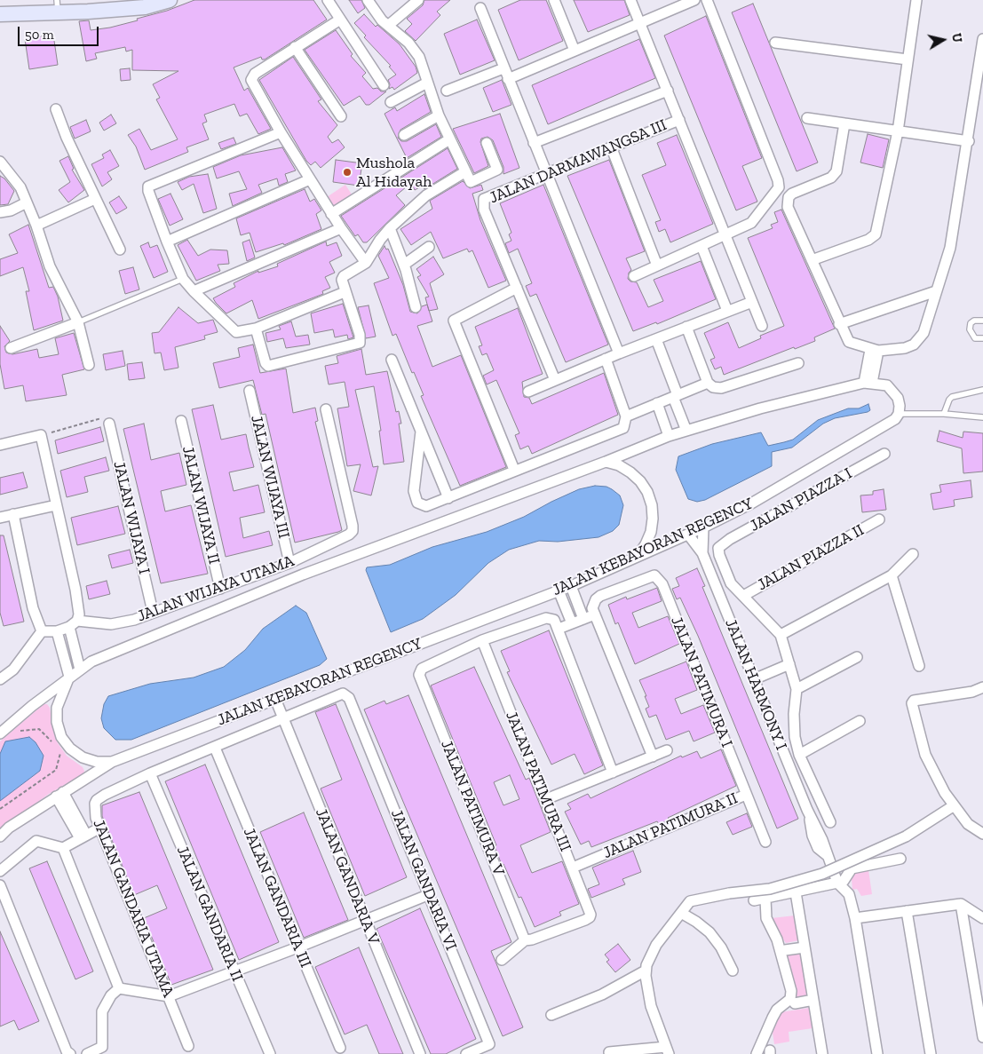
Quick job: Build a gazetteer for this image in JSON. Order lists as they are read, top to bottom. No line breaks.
{"streets":{"street":["JALAN DARMAWANGSA III","JALAN WIJAYA III","JALAN PIAZZA I","JALAN WIJAYA II","JALAN WIJAYA I","JALAN KEBAYORAN REGENCY","JALAN PIAZZA II","JALAN WIJAYA UTAMA","JALAN PATIMURA I","JALAN HARMONY I","JALAN PATIMURA III","JALAN PATIMURA V","JALAN PATIMURA II","JALAN GANDARIA V","JALAN GANDARIA VI","JALAN GANDARIA III","JALAN GANDARIA UTAMA","JALAN GANDARIA II"]},"crossings":[["JALAN WIJAYA III","JALAN WIJAYA UTAMA"],["JALAN PIAZZA I","JALAN PIAZZA II"],["JALAN WIJAYA II","JALAN WIJAYA UTAMA"],["JALAN WIJAYA I","JALAN WIJAYA UTAMA"],["JALAN KEBAYORAN REGENCY","JALAN HARMONY I"],["JALAN KEBAYORAN REGENCY","JALAN GANDARIA V"],["JALAN PATIMURA I","JALAN PATIMURA II"],["JALAN PATIMURA III","JALAN PATIMURA V"],["JALAN PATIMURA III","JALAN PATIMURA II"],["JALAN GANDARIA V","JALAN GANDARIA UTAMA"],["JALAN GANDARIA VI","JALAN GANDARIA UTAMA"],["JALAN GANDARIA III","JALAN GANDARIA UTAMA"],["JALAN GANDARIA UTAMA","JALAN GANDARIA II"]],"places":["Mushola Al Hidayah"],"scale_bar":"50 m","north":"right"}
